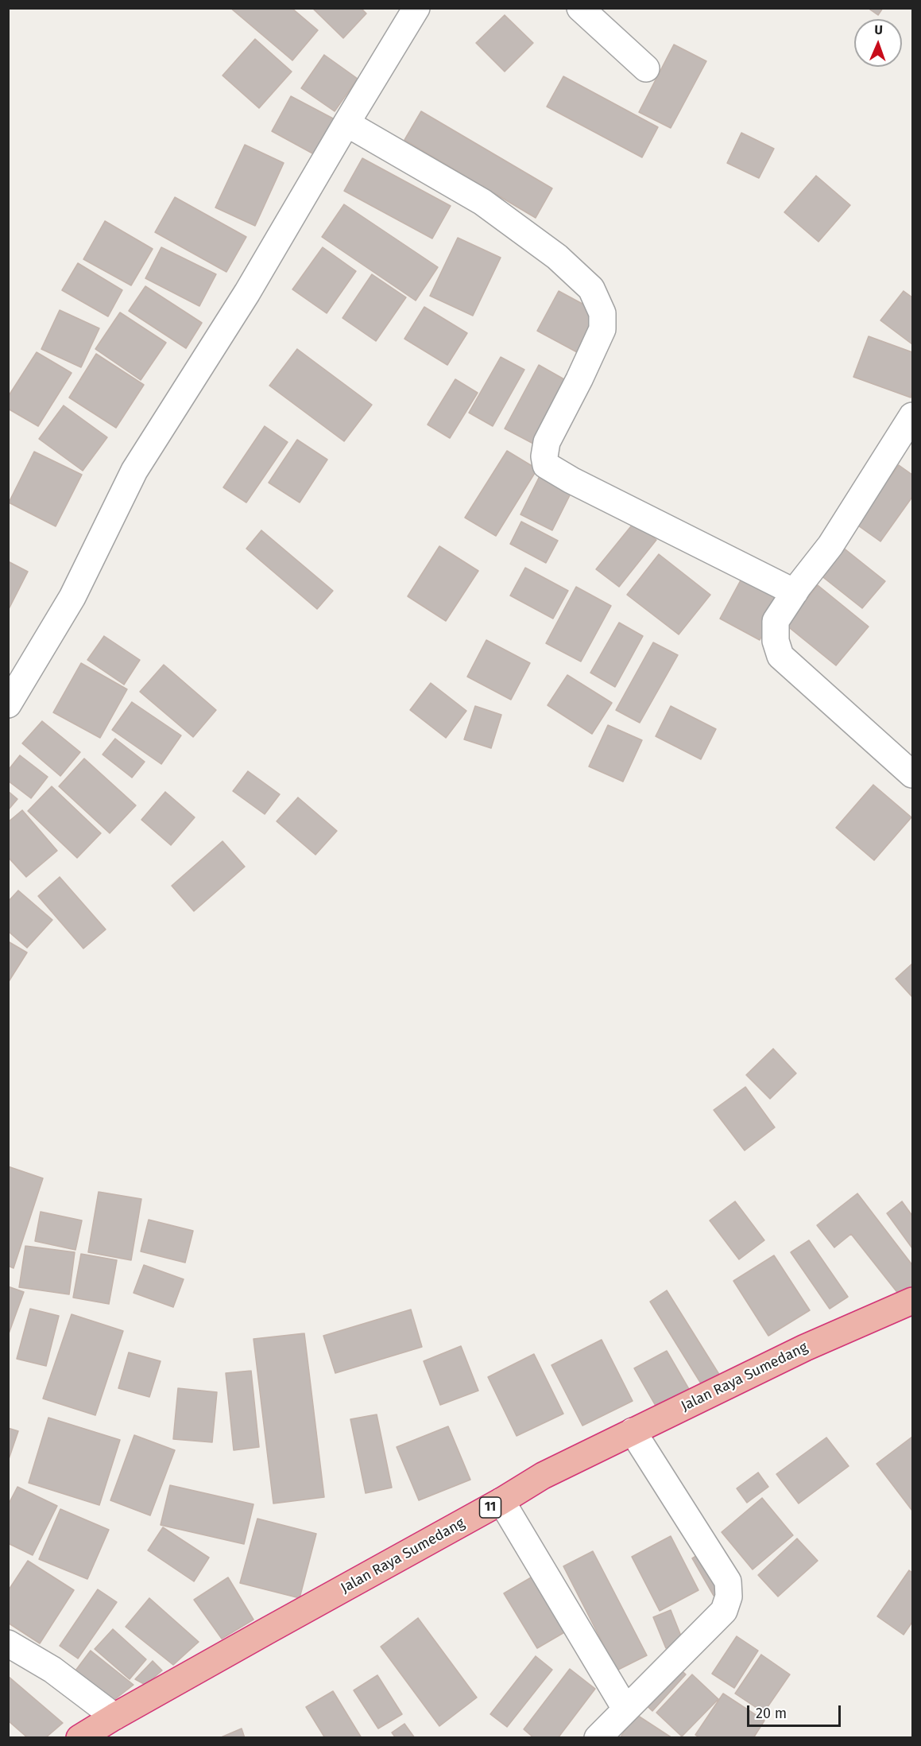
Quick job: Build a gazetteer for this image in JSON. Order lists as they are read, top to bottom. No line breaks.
{"streets":{"highway":["Jalan Raya Sumedang","11"]},"scale_bar":"20 m","north":"top"}
